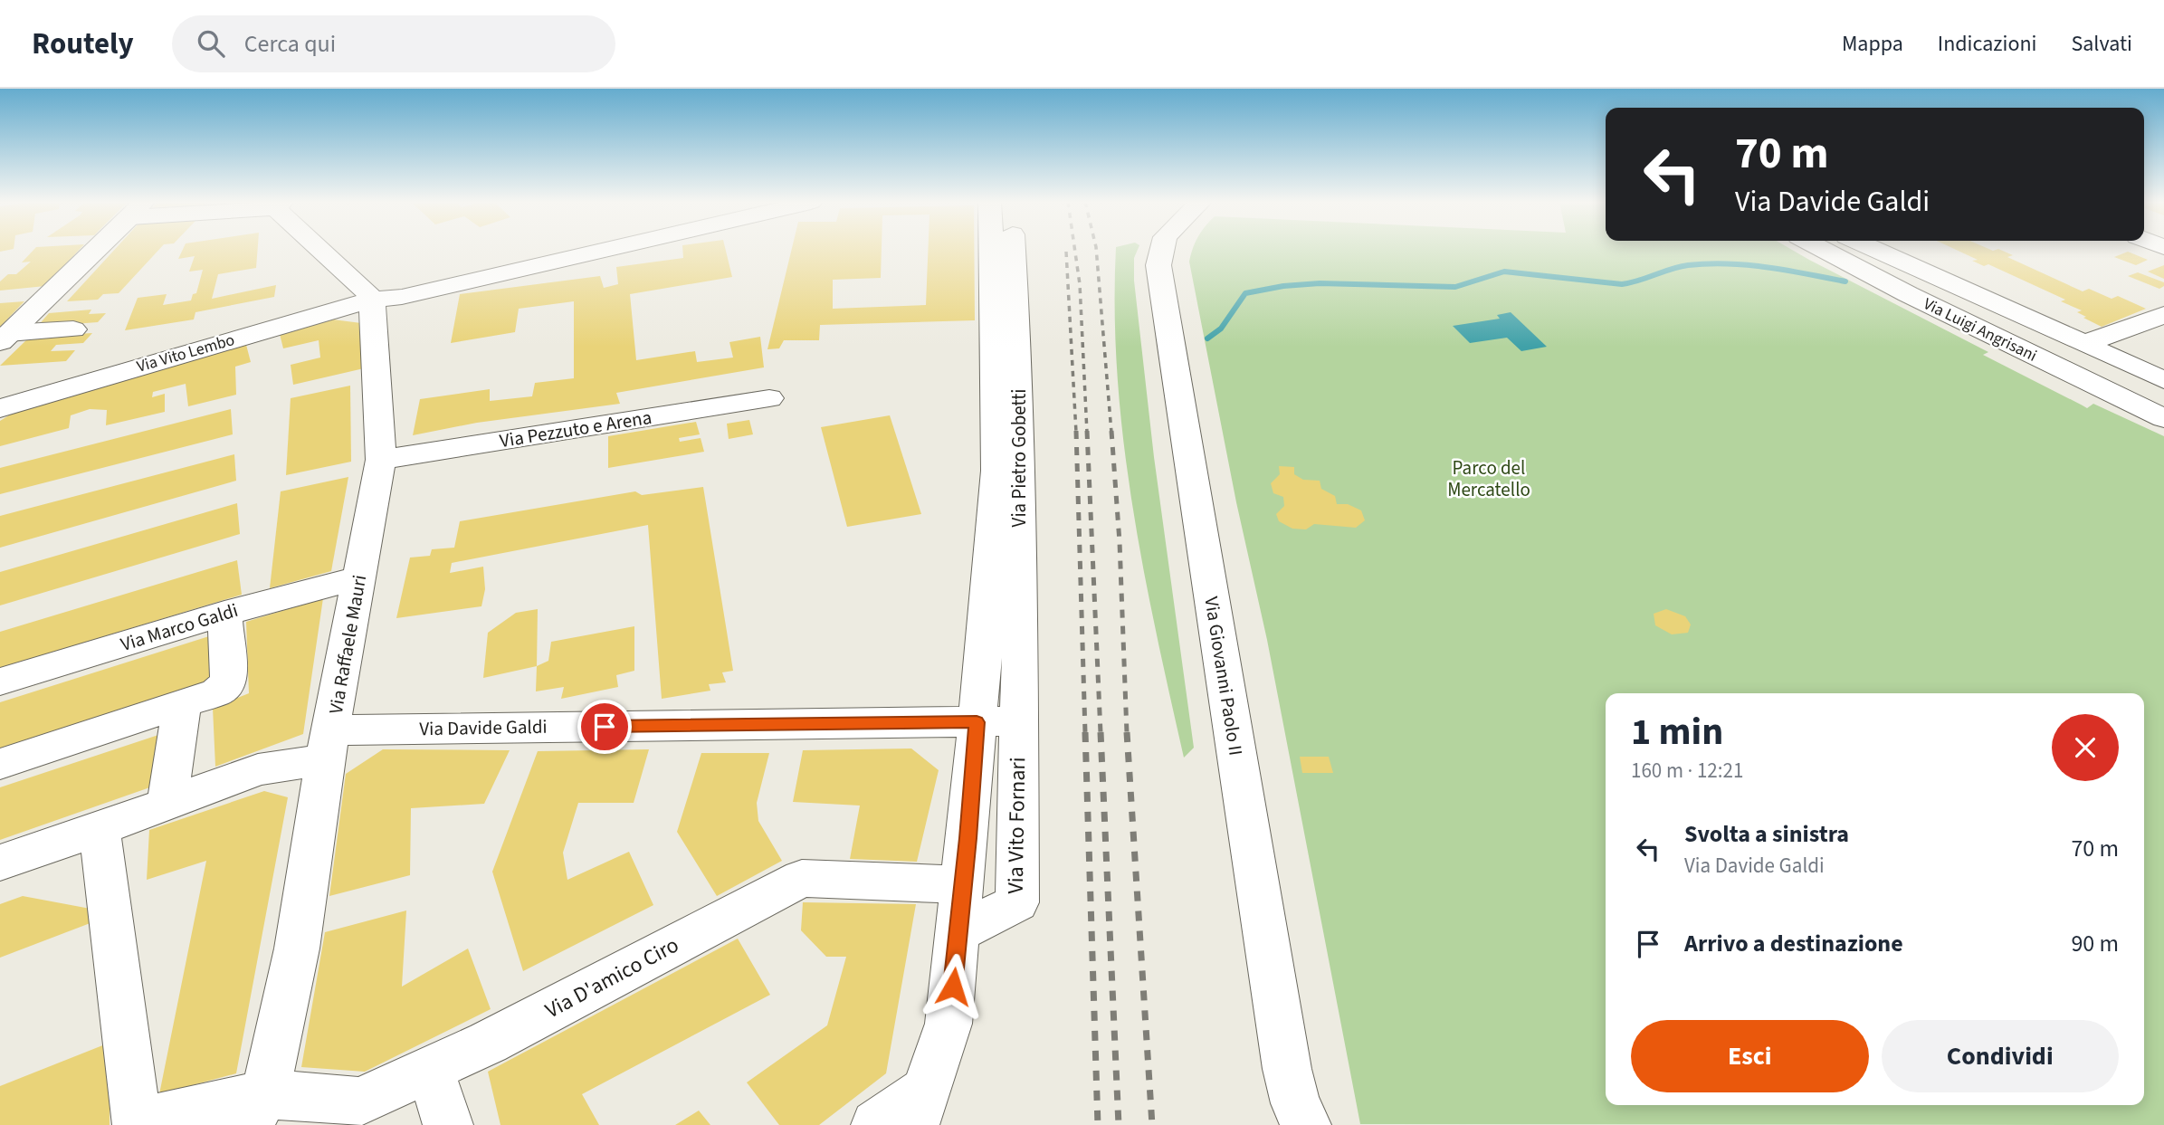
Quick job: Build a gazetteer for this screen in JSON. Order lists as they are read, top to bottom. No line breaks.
{"streets":{"street":["Via Luigi Angrisani","Via Vito Lembo","Via Pezzuto e Arena","Via Pietro Gobetti","Via Marco Galdi","Via Raffaele Mauri","Via Giovanni Paolo II","Via Davide Galdi","Via Vito Fornari","Via D'amico Ciro"]},"crossings":[["Via Vito Lembo","Via Raffaele Mauri"],["Via Pezzuto e Arena","Via Raffaele Mauri"],["Via Pietro Gobetti","Via Davide Galdi"],["Via Pietro Gobetti","Via Vito Fornari"],["Via Marco Galdi","Via Raffaele Mauri"],["Via Raffaele Mauri","Via Davide Galdi"],["Via Raffaele Mauri","Via D'amico Ciro"],["Via Davide Galdi","Via Vito Fornari"],["Via Davide Galdi","Via D'amico Ciro"]],"parks":["Parco del Mercatello"],"page":{"header":"Routely","search":"Cerca qui","nav":["Mappa","Indicazioni","Salvati"],"turn":["70 m","Via Davide Galdi"],"heading":["1 min","160 m · 12:21"],"list":[{"name":"Svolta a sinistra","note":"Via Davide Galdi","value":"70 m"},{"name":"Arrivo a destinazione","value":"90 m"}],"buttons":["Esci","Condividi"]}}
